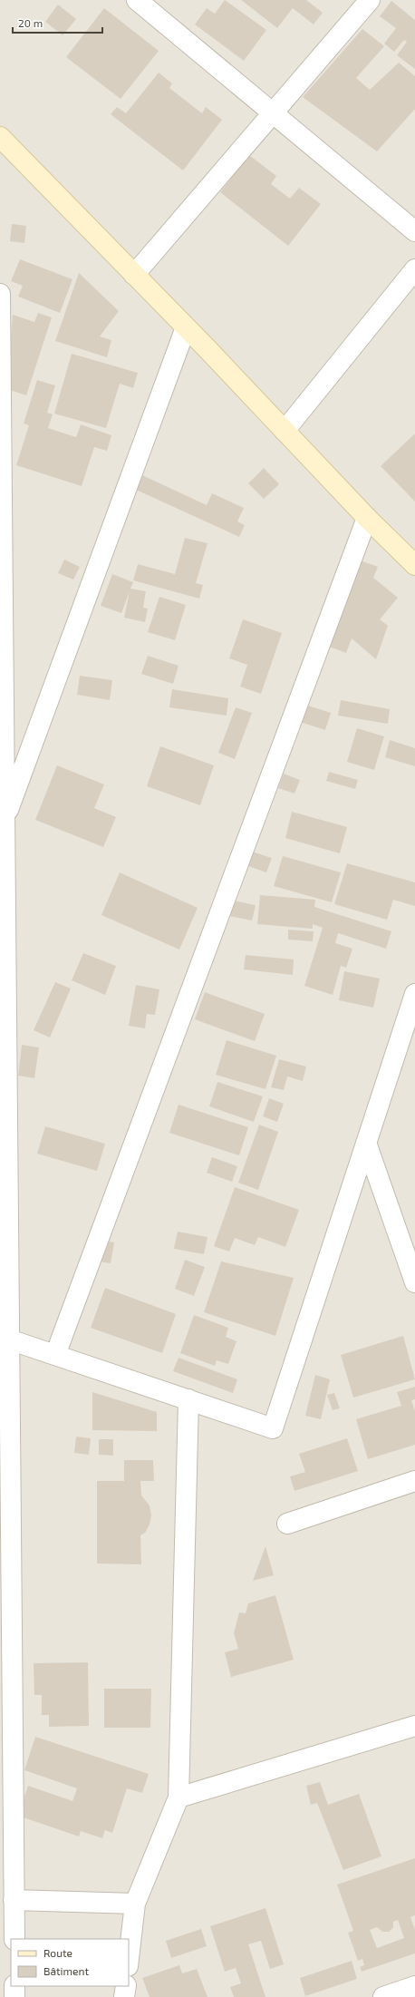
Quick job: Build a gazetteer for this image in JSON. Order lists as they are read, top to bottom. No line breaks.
{"legend":["Route","Bâtiment"],"scale_bar":"20 m"}
